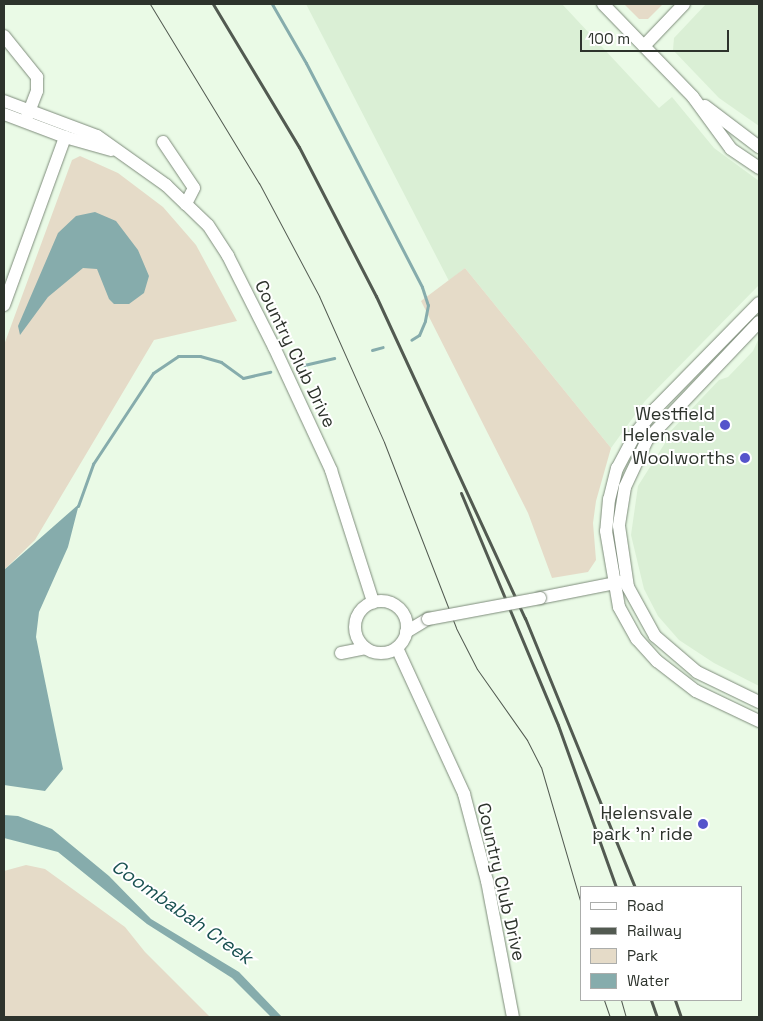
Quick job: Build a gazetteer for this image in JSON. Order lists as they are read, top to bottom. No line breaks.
{"streets":{"street":["Country Club Drive"]},"water":["Coombabah Creek"],"places":["Westfield Helensvale","Woolworths","Helensvale park 'n' ride"],"legend":["Road","Railway","Park","Water"],"scale_bar":"100 m"}
